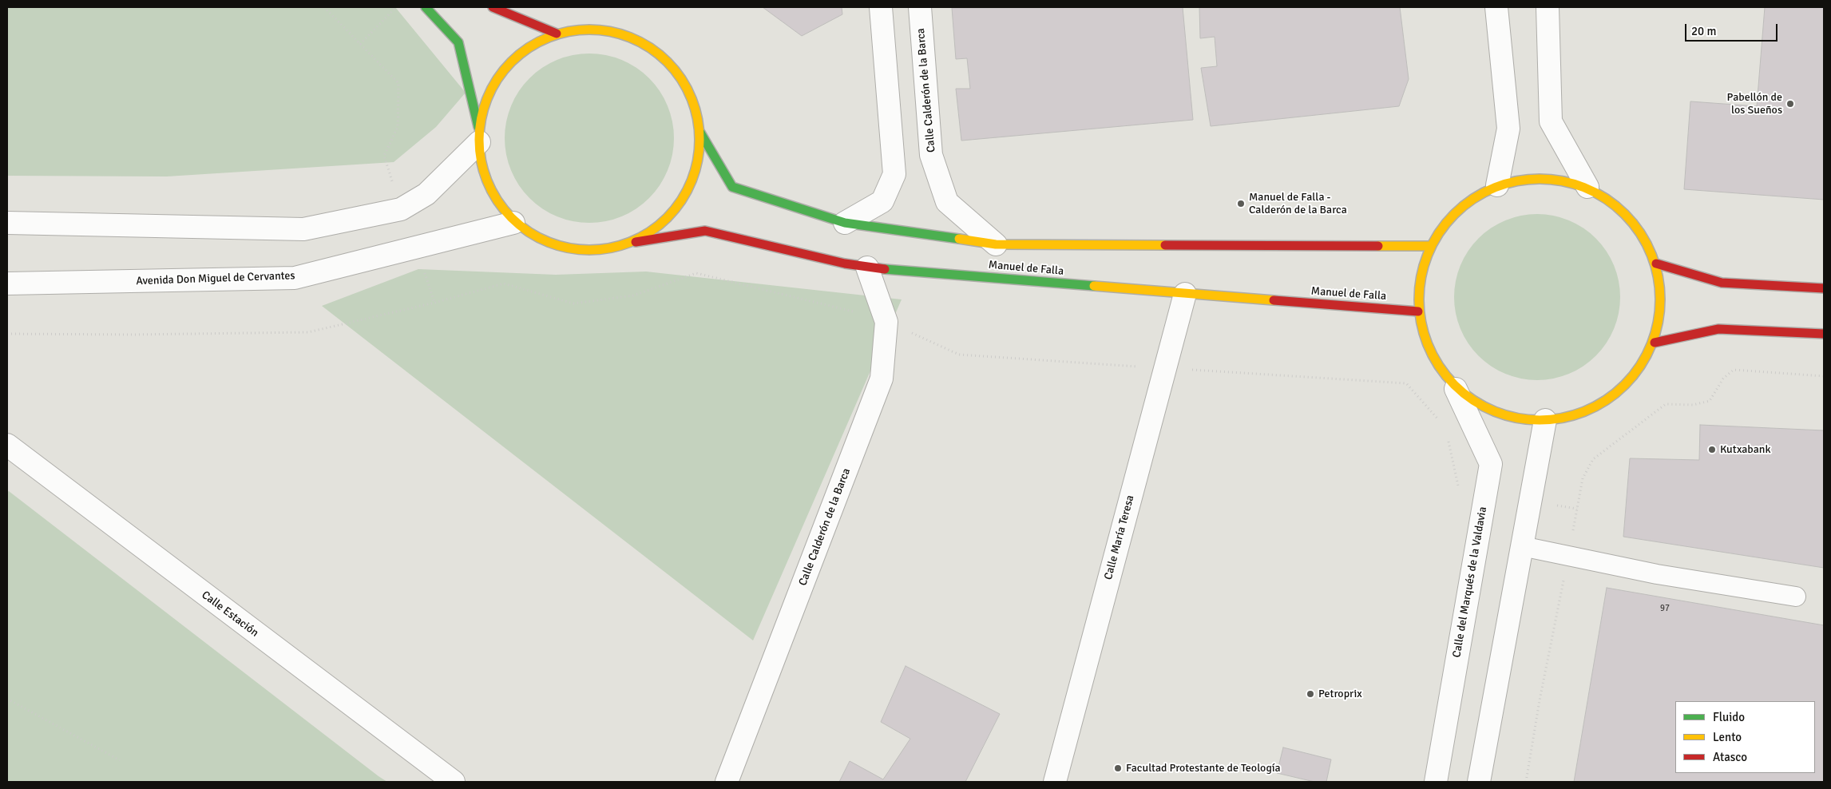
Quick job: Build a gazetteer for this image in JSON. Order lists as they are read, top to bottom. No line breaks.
{"streets":{"main road":["Manuel de Falla"],"street":["Calle Calderón de la Barca","Avenida Don Miguel de Cervantes","Calle María Teresa","Calle del Marqués de la Valdavia","Calle Estación"]},"crossings":[["Calle Calderón de la Barca","Manuel de Falla"],["Manuel de Falla","Calle María Teresa"]],"places":["Pabellón de los Sueños","Manuel de Falla - Calderón de la Barca","Kutxabank","Petroprix","Facultad Protestante de Teología"],"house_numbers":["97"],"legend":["Fluido","Lento","Atasco"],"scale_bar":"20 m"}
